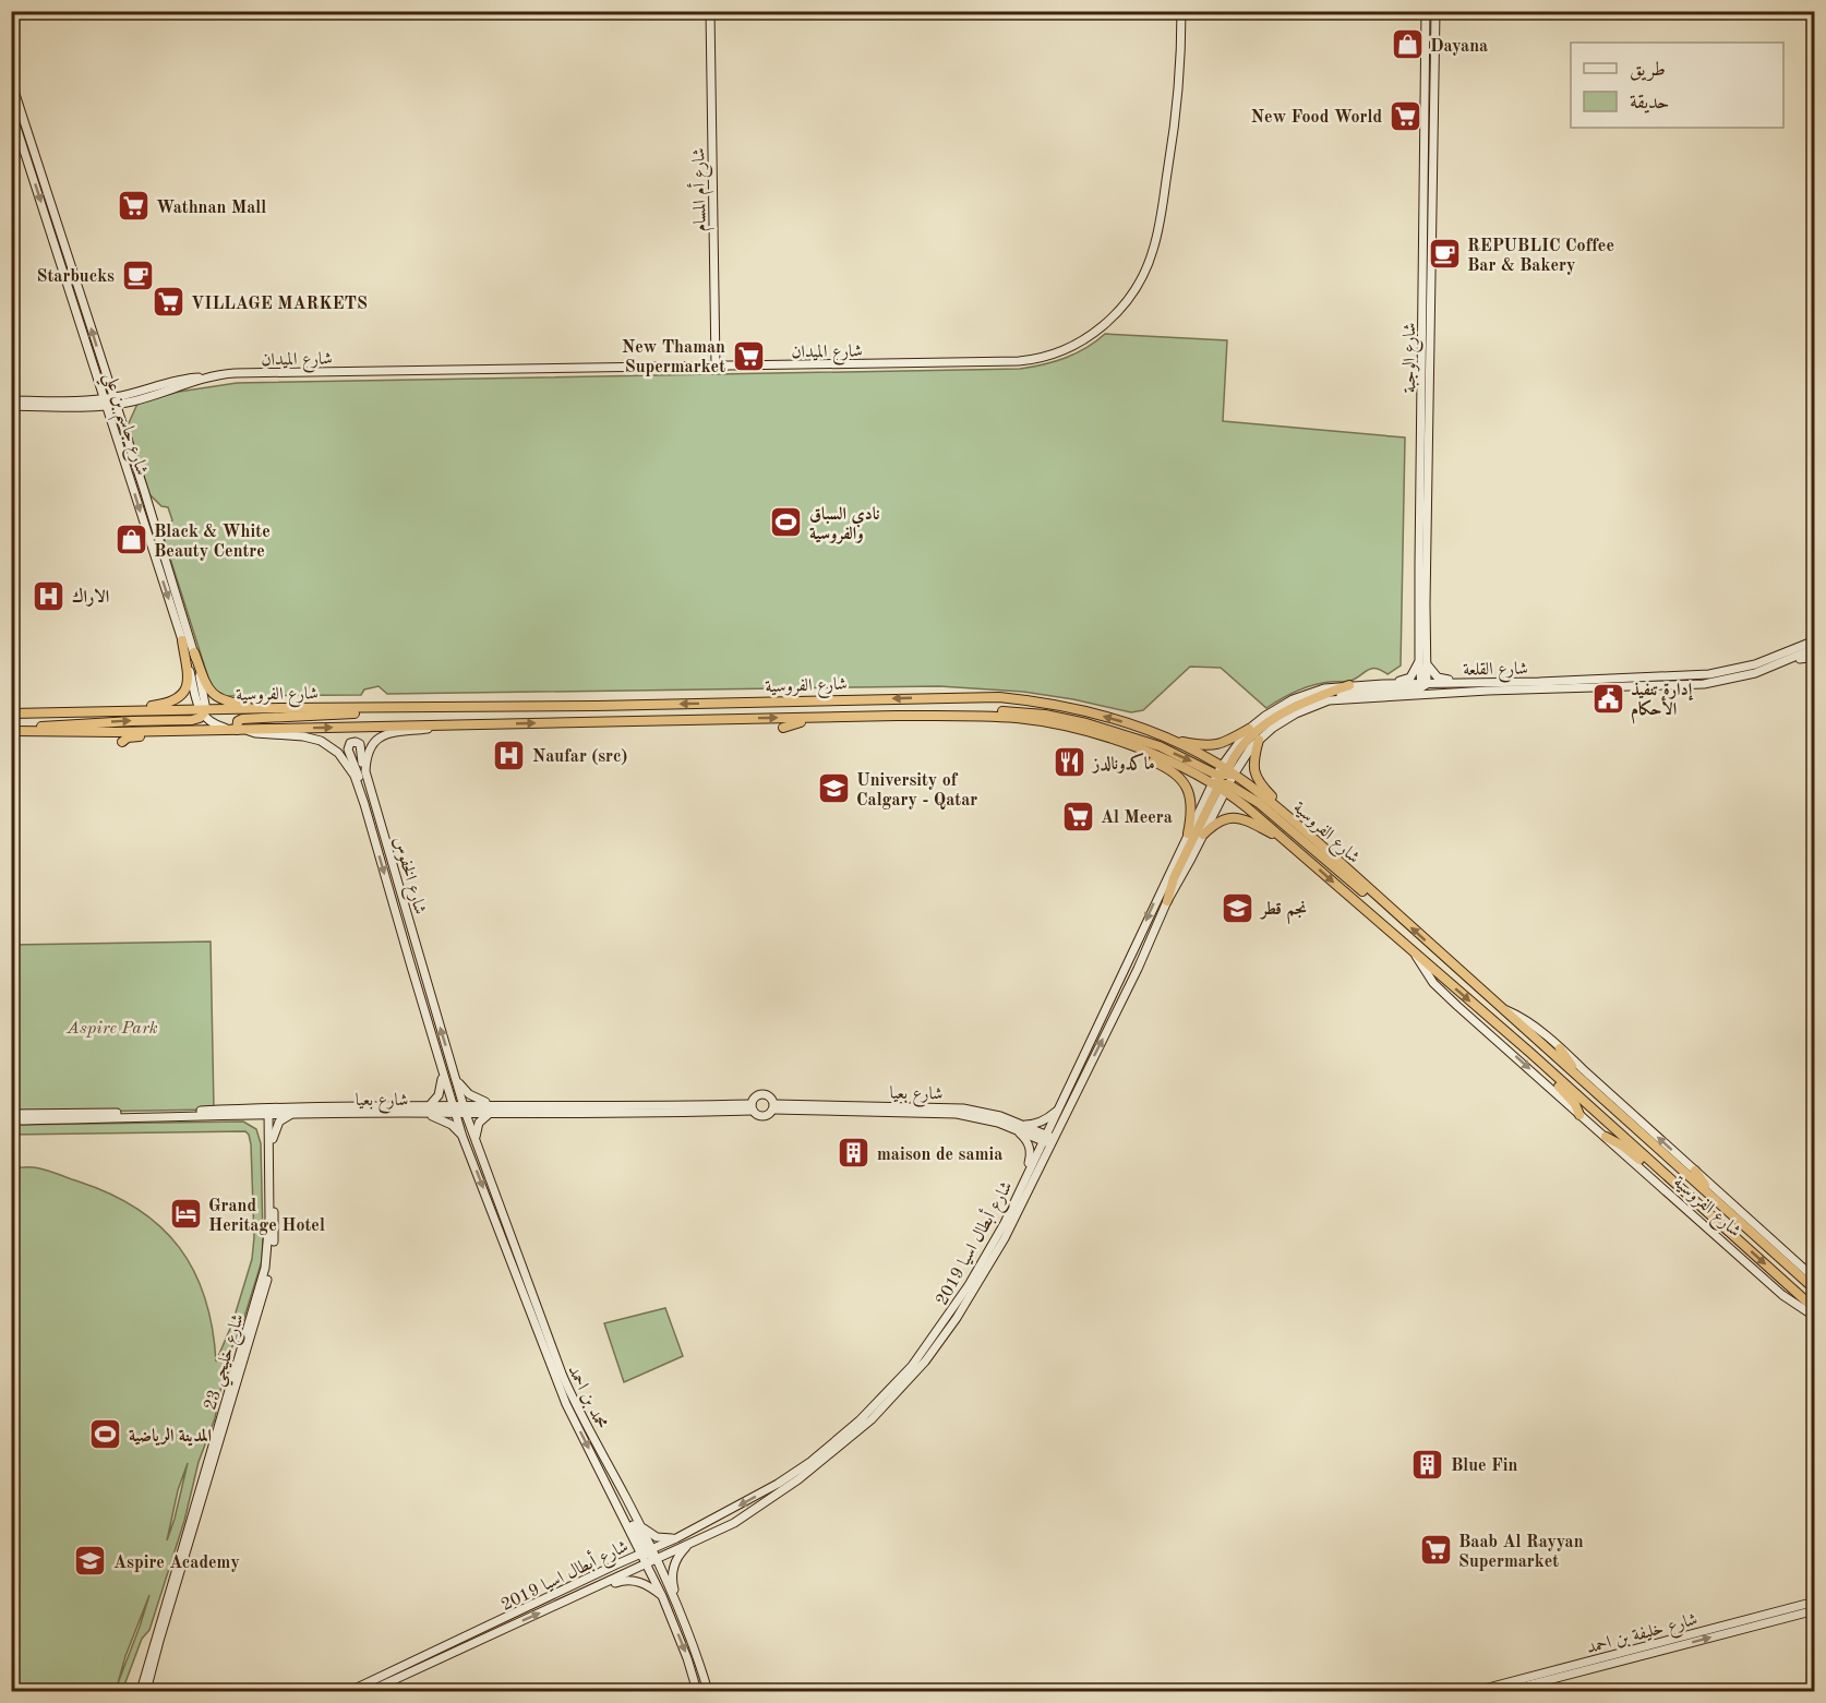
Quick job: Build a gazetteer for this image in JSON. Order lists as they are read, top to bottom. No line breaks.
{"streets":{"highway":["شارع الفروسية"],"street":["شارع أم المسام","شارع الميدان","شارع الوجبة","شارع جاسم بن علي","شارع القلعة","شارع الخفوس","شارع بعيا","شارع أبطال اسيا 2019","شارع خليجي 23","محمد بن احمد","شارع خليفة بن احمد"]},"crossings":[["شارع أم المسام","شارع الميدان"],["شارع الميدان","شارع جاسم بن علي"],["شارع الوجبة","شارع القلعة"],["شارع جاسم بن علي","شارع الفروسية"],["شارع القلعة","شارع الفروسية"],["شارع القلعة","شارع أبطال اسيا 2019"],["شارع الفروسية","شارع الخفوس"],["شارع الفروسية","شارع أبطال اسيا 2019"],["شارع الخفوس","شارع بعيا"],["شارع الخفوس","محمد بن احمد"],["شارع بعيا","شارع أبطال اسيا 2019"],["شارع بعيا","شارع خليجي 23"],["شارع بعيا","محمد بن احمد"],["شارع أبطال اسيا 2019","محمد بن احمد"]],"parks":["Aspire Park"],"places":{"shop":["Dayana","Black & White Beauty Centre"],"supermarket":["New Food World","Wathnan Mall","VILLAGE MARKETS","New Thaman Supermarket","Al Meera","Baab Al Rayyan Supermarket"],"cafe":["REPUBLIC Coffee Bar & Bakery","Starbucks"],"sports":["نادي السباق والفروسية","المدينة الرياضية"],"hospital":["الاراك","Naufar (src)"],"public building":["إدارة تنفيذ الأحكام"],"restaurant":["ماكدونالدز"],"school or university":["University of Calgary - Qatar","نجم قطر","Aspire Academy"],"building":["maison de samia","Blue Fin"],"hotel":["Grand Heritage Hotel"]},"legend":["طريق","حديقة"]}
